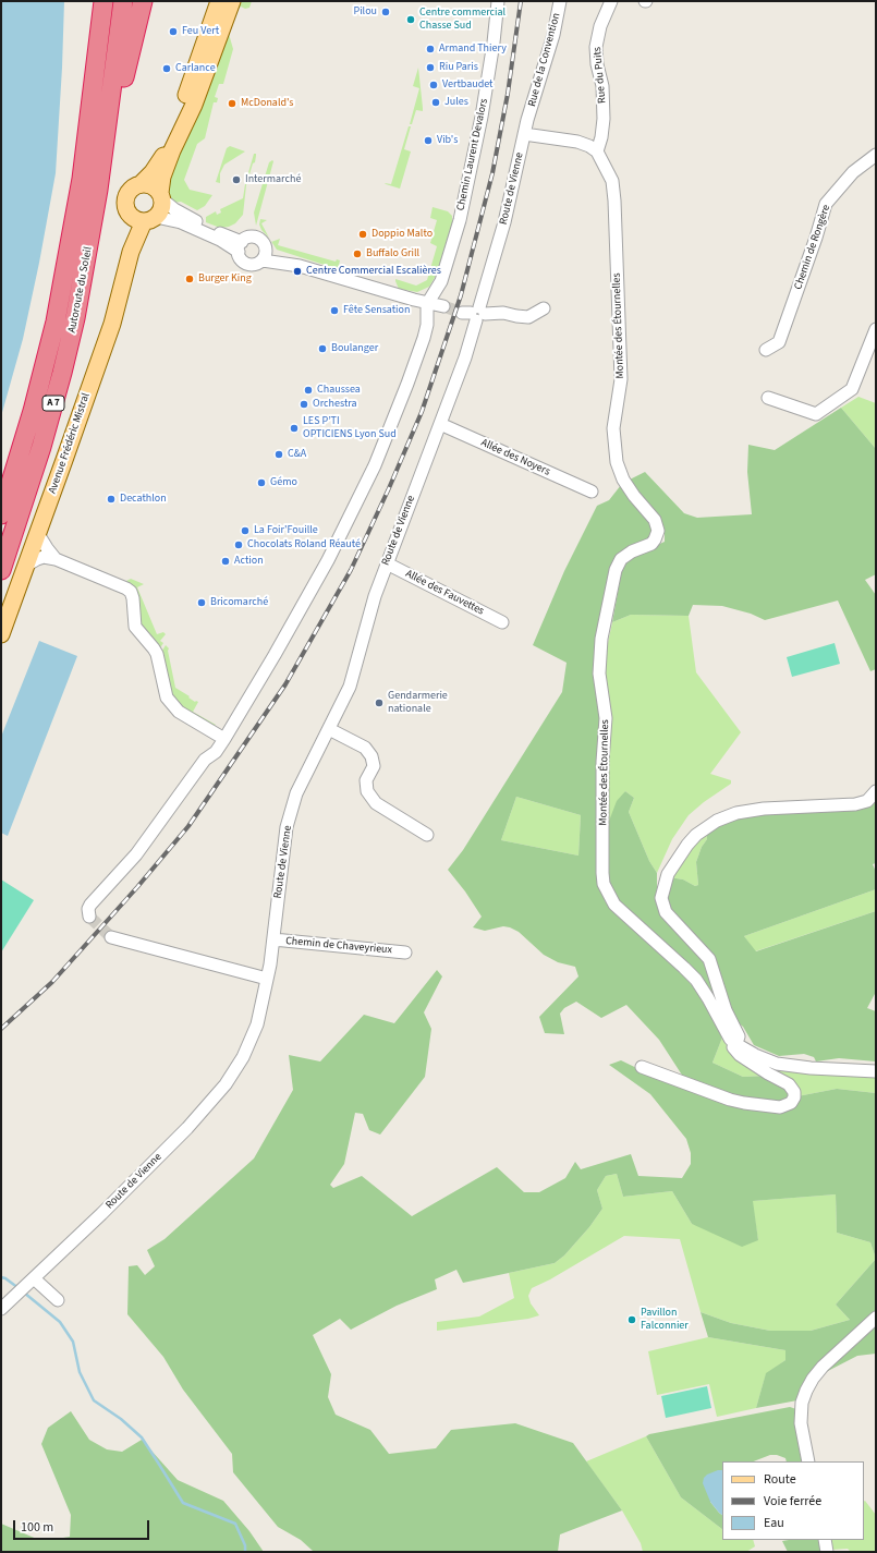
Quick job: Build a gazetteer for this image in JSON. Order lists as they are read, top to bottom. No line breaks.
{"streets":{"highway":["Autoroute du Soleil","A 7"],"main road":["Avenue Frédéric Mistral"],"street":["Rue de la Convention","Rue du Puits","Chemin Laurent Devalors","Route de Vienne","Chemin de Rongère","Montée des Étournelles","Allée des Noyers","Allée des Fauvettes","Chemin de Chaveyrieux"]},"crossings":[["Rue de la Convention","Route de Vienne"],["Rue du Puits","Montée des Étournelles"],["Route de Vienne","Allée des Noyers"],["Route de Vienne","Allée des Fauvettes"],["Route de Vienne","Chemin de Chaveyrieux"]],"places":["Pilou","Centre commercial Chasse Sud","Feu Vert","Armand Thiery","Riu Paris","Carlance","Vertbaudet","Jules","McDonald's","Vib's","Intermarché","Doppio Malto","Buffalo Grill","Centre Commercial Escalières","Burger King","Fête Sensation","Boulanger","Chaussea","Orchestra","LES P’TI OPTICIENS Lyon Sud","C&A","Gémo","Decathlon","La Foir'Fouille","Chocolats Roland Réauté","Action","Bricomarché","Gendarmerie nationale","Pavillon Falconnier"],"legend":["Route","Voie ferrée","Eau"],"scale_bar":"100 m"}
